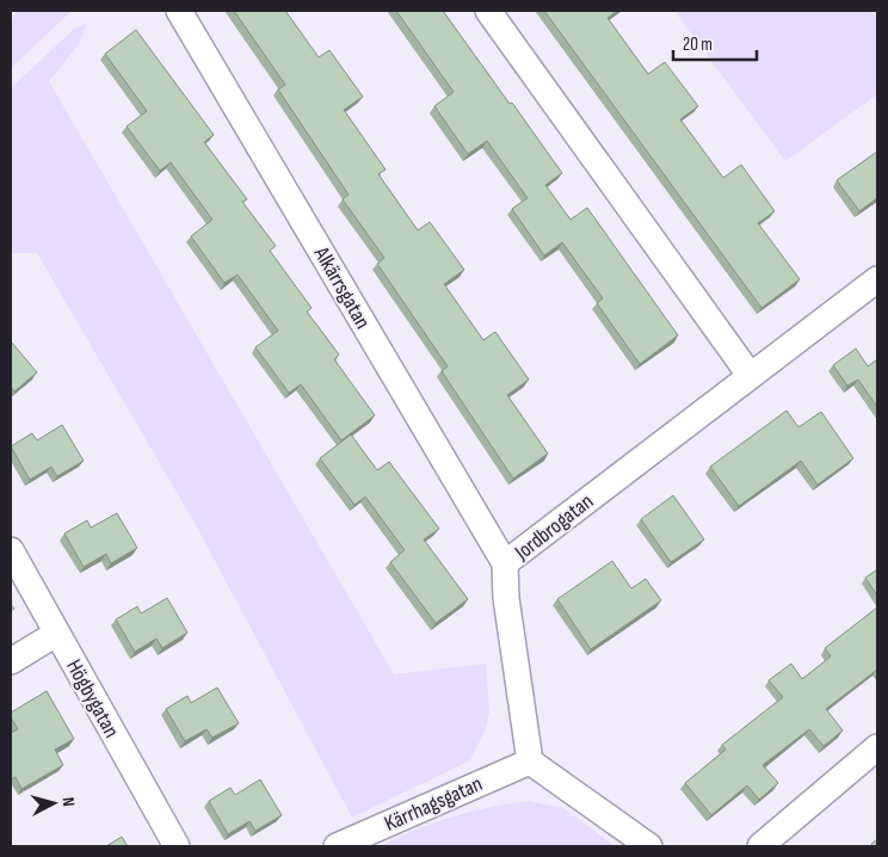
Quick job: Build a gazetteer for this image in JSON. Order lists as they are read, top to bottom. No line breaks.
{"streets":{"street":["Alkärrsgatan","Jordbrogatan","Högbygatan","Kärrhagsgatan"]},"crossings":[["Alkärrsgatan","Jordbrogatan"],["Jordbrogatan","Kärrhagsgatan"]],"scale_bar":"20 m","north":"right"}
